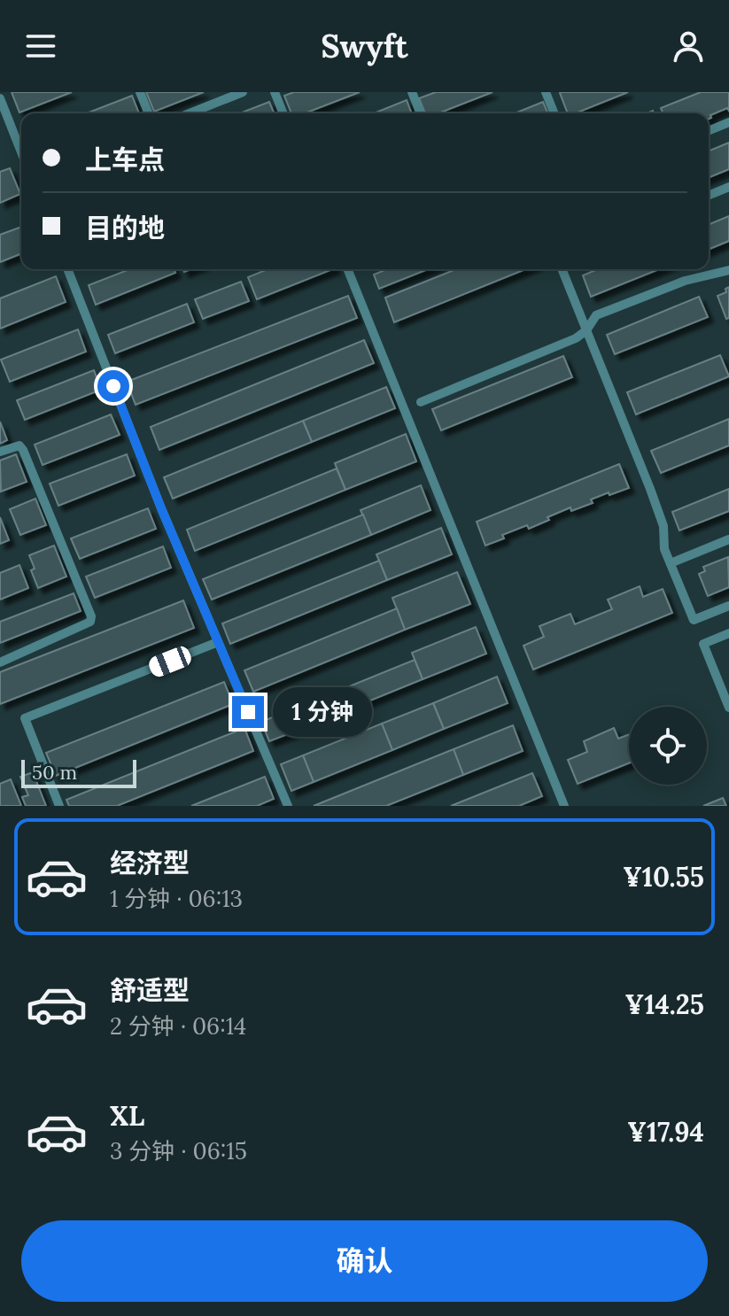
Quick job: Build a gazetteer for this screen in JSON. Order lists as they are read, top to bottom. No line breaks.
{"scale_bar":"50 m","page":{"header":"Swyft","banner":["上车点","目的地"],"bubble":"1 分钟","scale":"50 m","list":[{"name":"经济型","note":"1 分钟 · 06:13","value":"¥10.55"},{"name":"舒适型","note":"2 分钟 · 06:14","value":"¥14.25"},{"name":"XL","note":"3 分钟 · 06:15","value":"¥17.94"}],"buttons":"确认"}}
